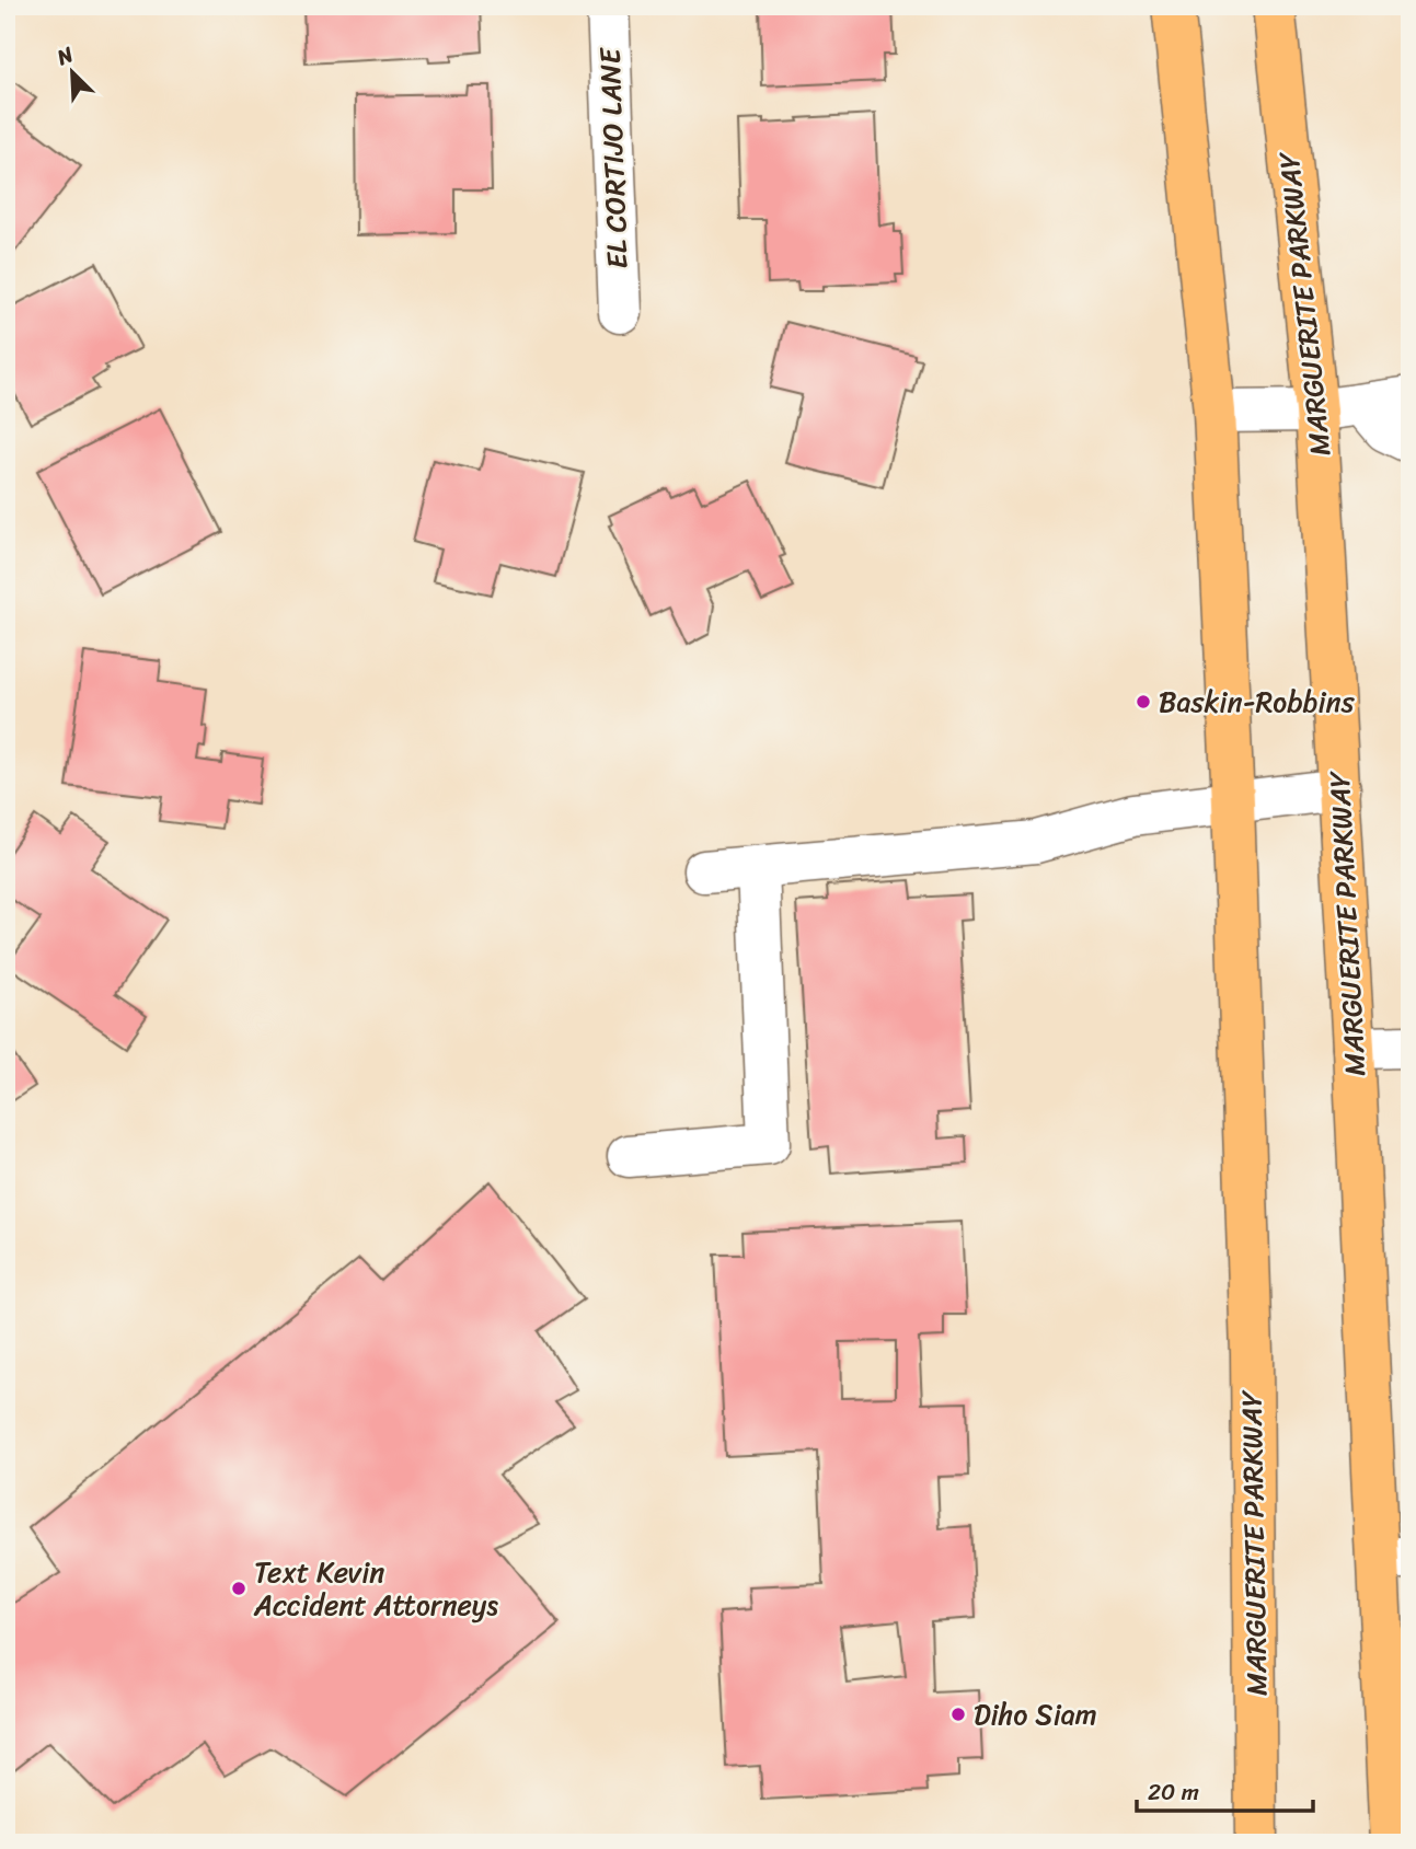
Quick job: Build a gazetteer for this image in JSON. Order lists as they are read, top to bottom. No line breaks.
{"streets":{"main road":["MARGUERITE PARKWAY"],"street":["EL CORTIJO LANE"]},"places":["Baskin-Robbins","Text Kevin Accident Attorneys","Diho Siam"],"scale_bar":"20 m","north":"top left"}
